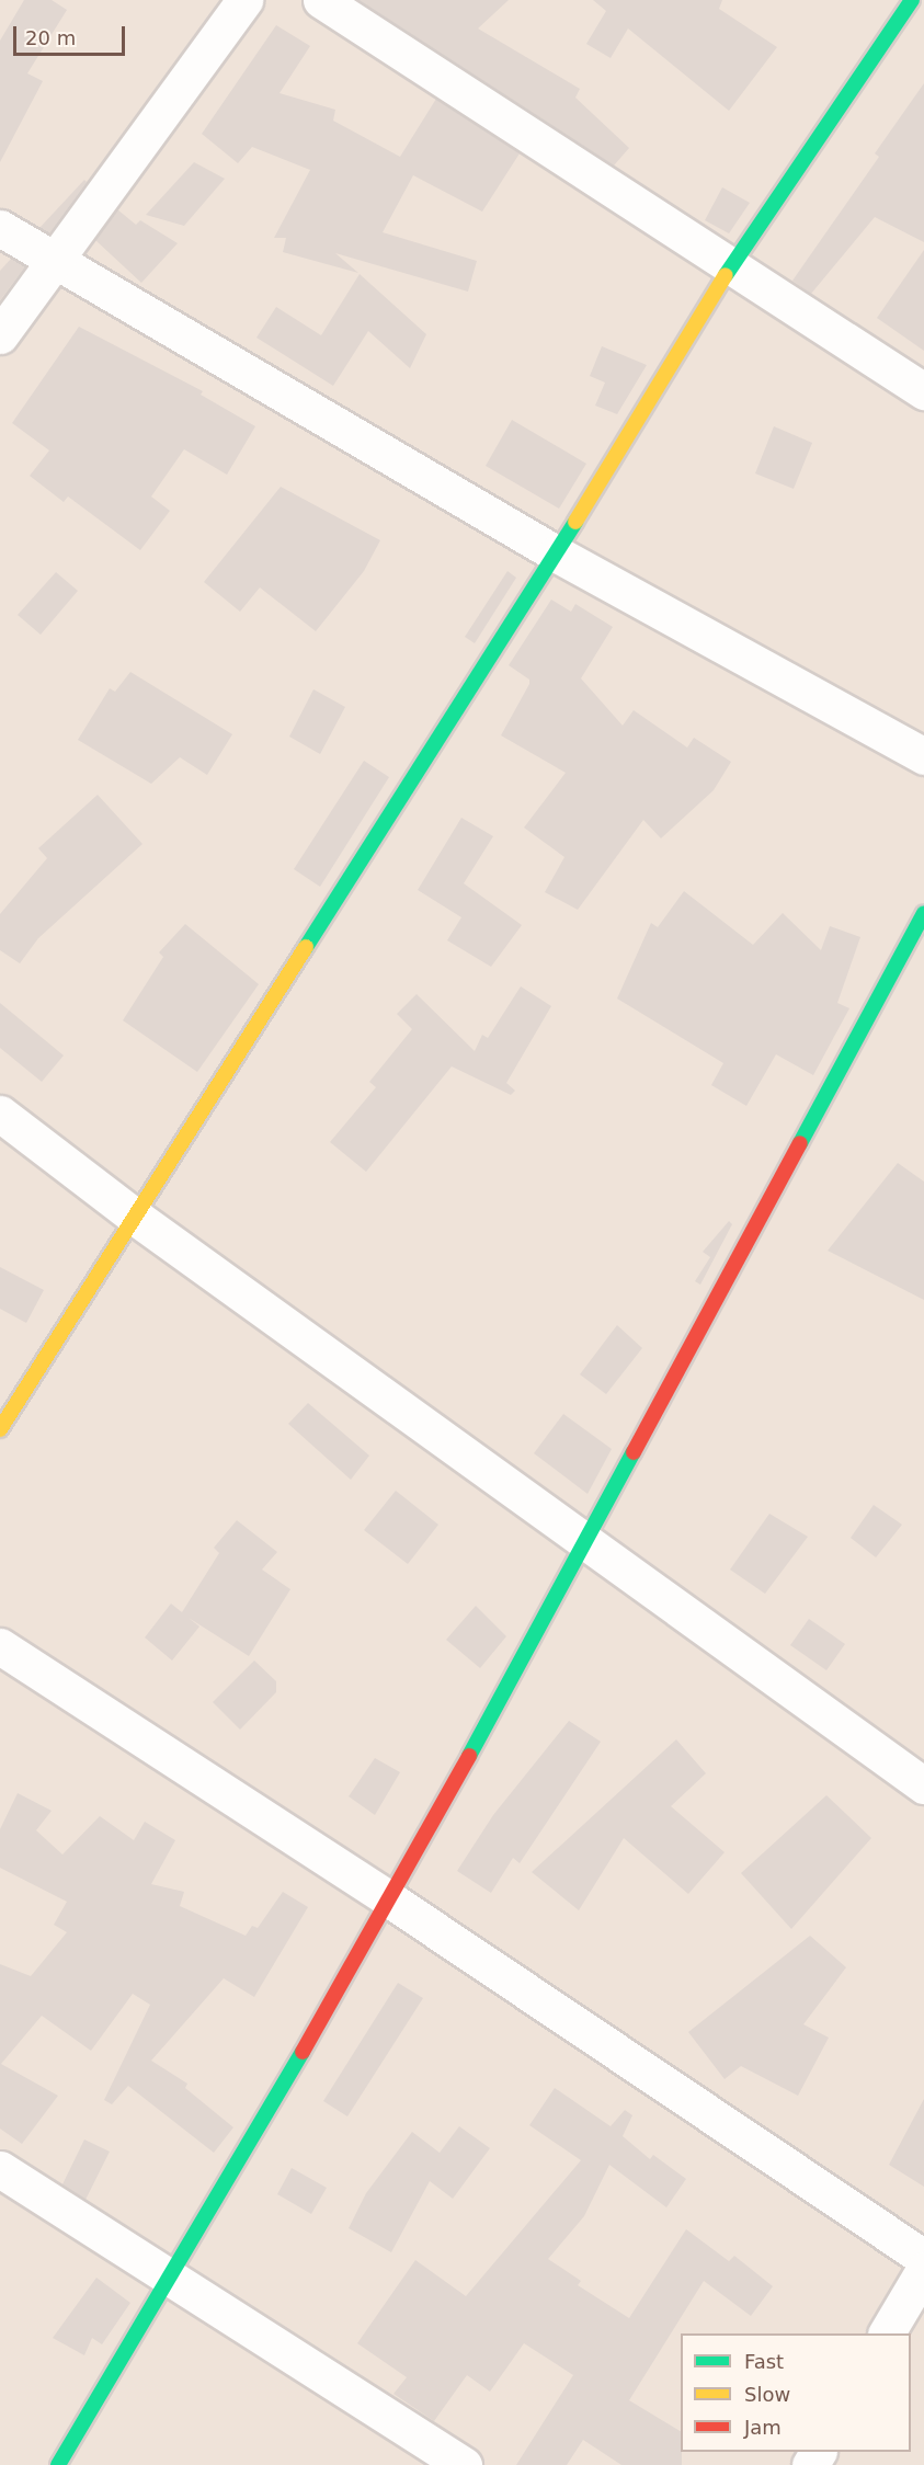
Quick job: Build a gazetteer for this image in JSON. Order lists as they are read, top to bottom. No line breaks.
{"legend":["Fast","Slow","Jam"],"scale_bar":"20 m"}
